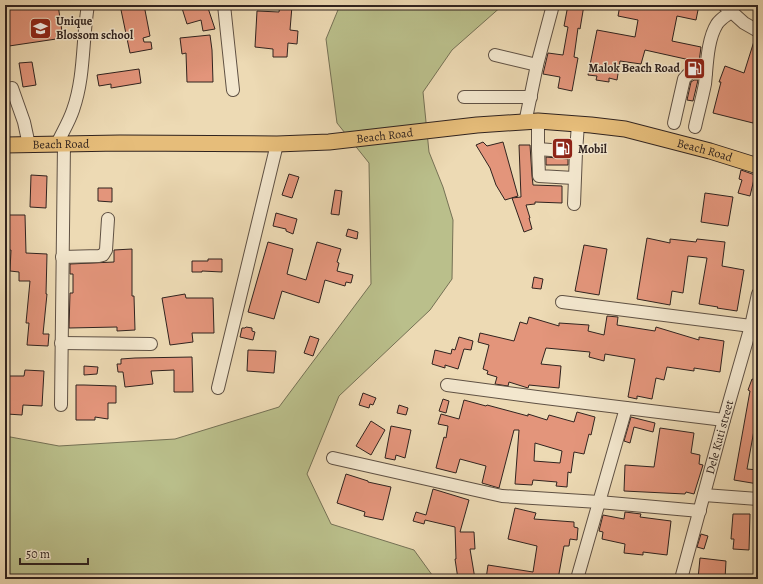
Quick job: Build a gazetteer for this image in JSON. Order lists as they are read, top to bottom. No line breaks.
{"streets":{"main road":["Beach Road"],"street":["Dele Kuti street"]},"places":{"school or university":["Unique Blossom school"],"fuel station":["Malok Beach Road","Mobil"]},"scale_bar":"50 m"}
